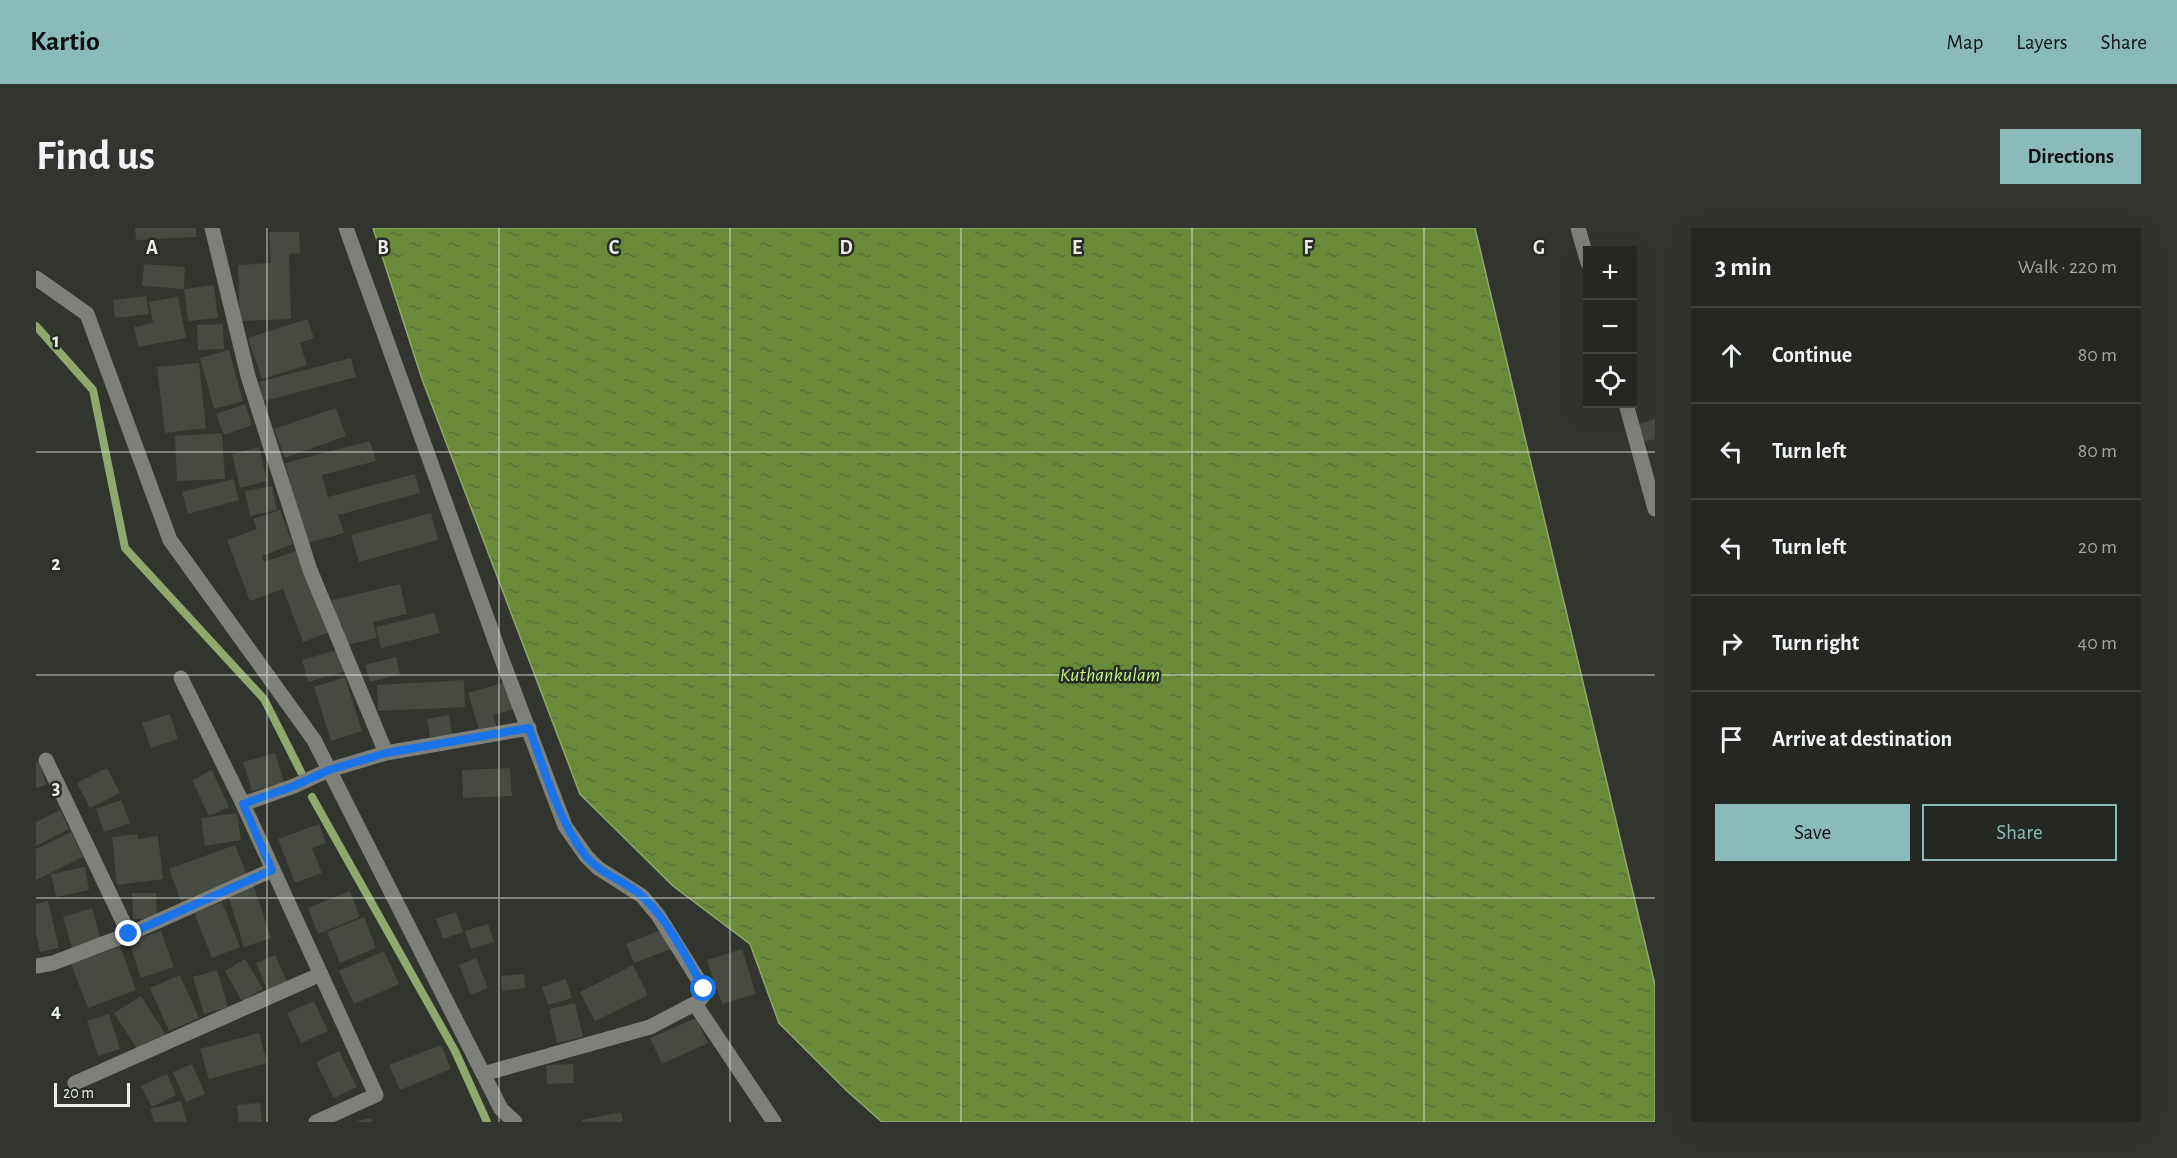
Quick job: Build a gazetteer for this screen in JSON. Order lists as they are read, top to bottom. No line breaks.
{"water":["Kuthankulam"],"scale_bar":"20 m","page":{"header":"Kartio","nav":["Map","Layers","Share"],"buttons":["Directions",["Save","Share"]],"title":"Find us","heading":["3 min","Walk · 220 m"],"map_buttons":["+","−"],"list":[["Continue","80 m"],["Turn left","80 m"],["Turn left","20 m"],["Turn right","40 m"],"Arrive at destination"],"scale":"20 m"},"grid":{"columns":["A","B","C","D","E","F","G"],"rows":["1","2","3","4"]}}
